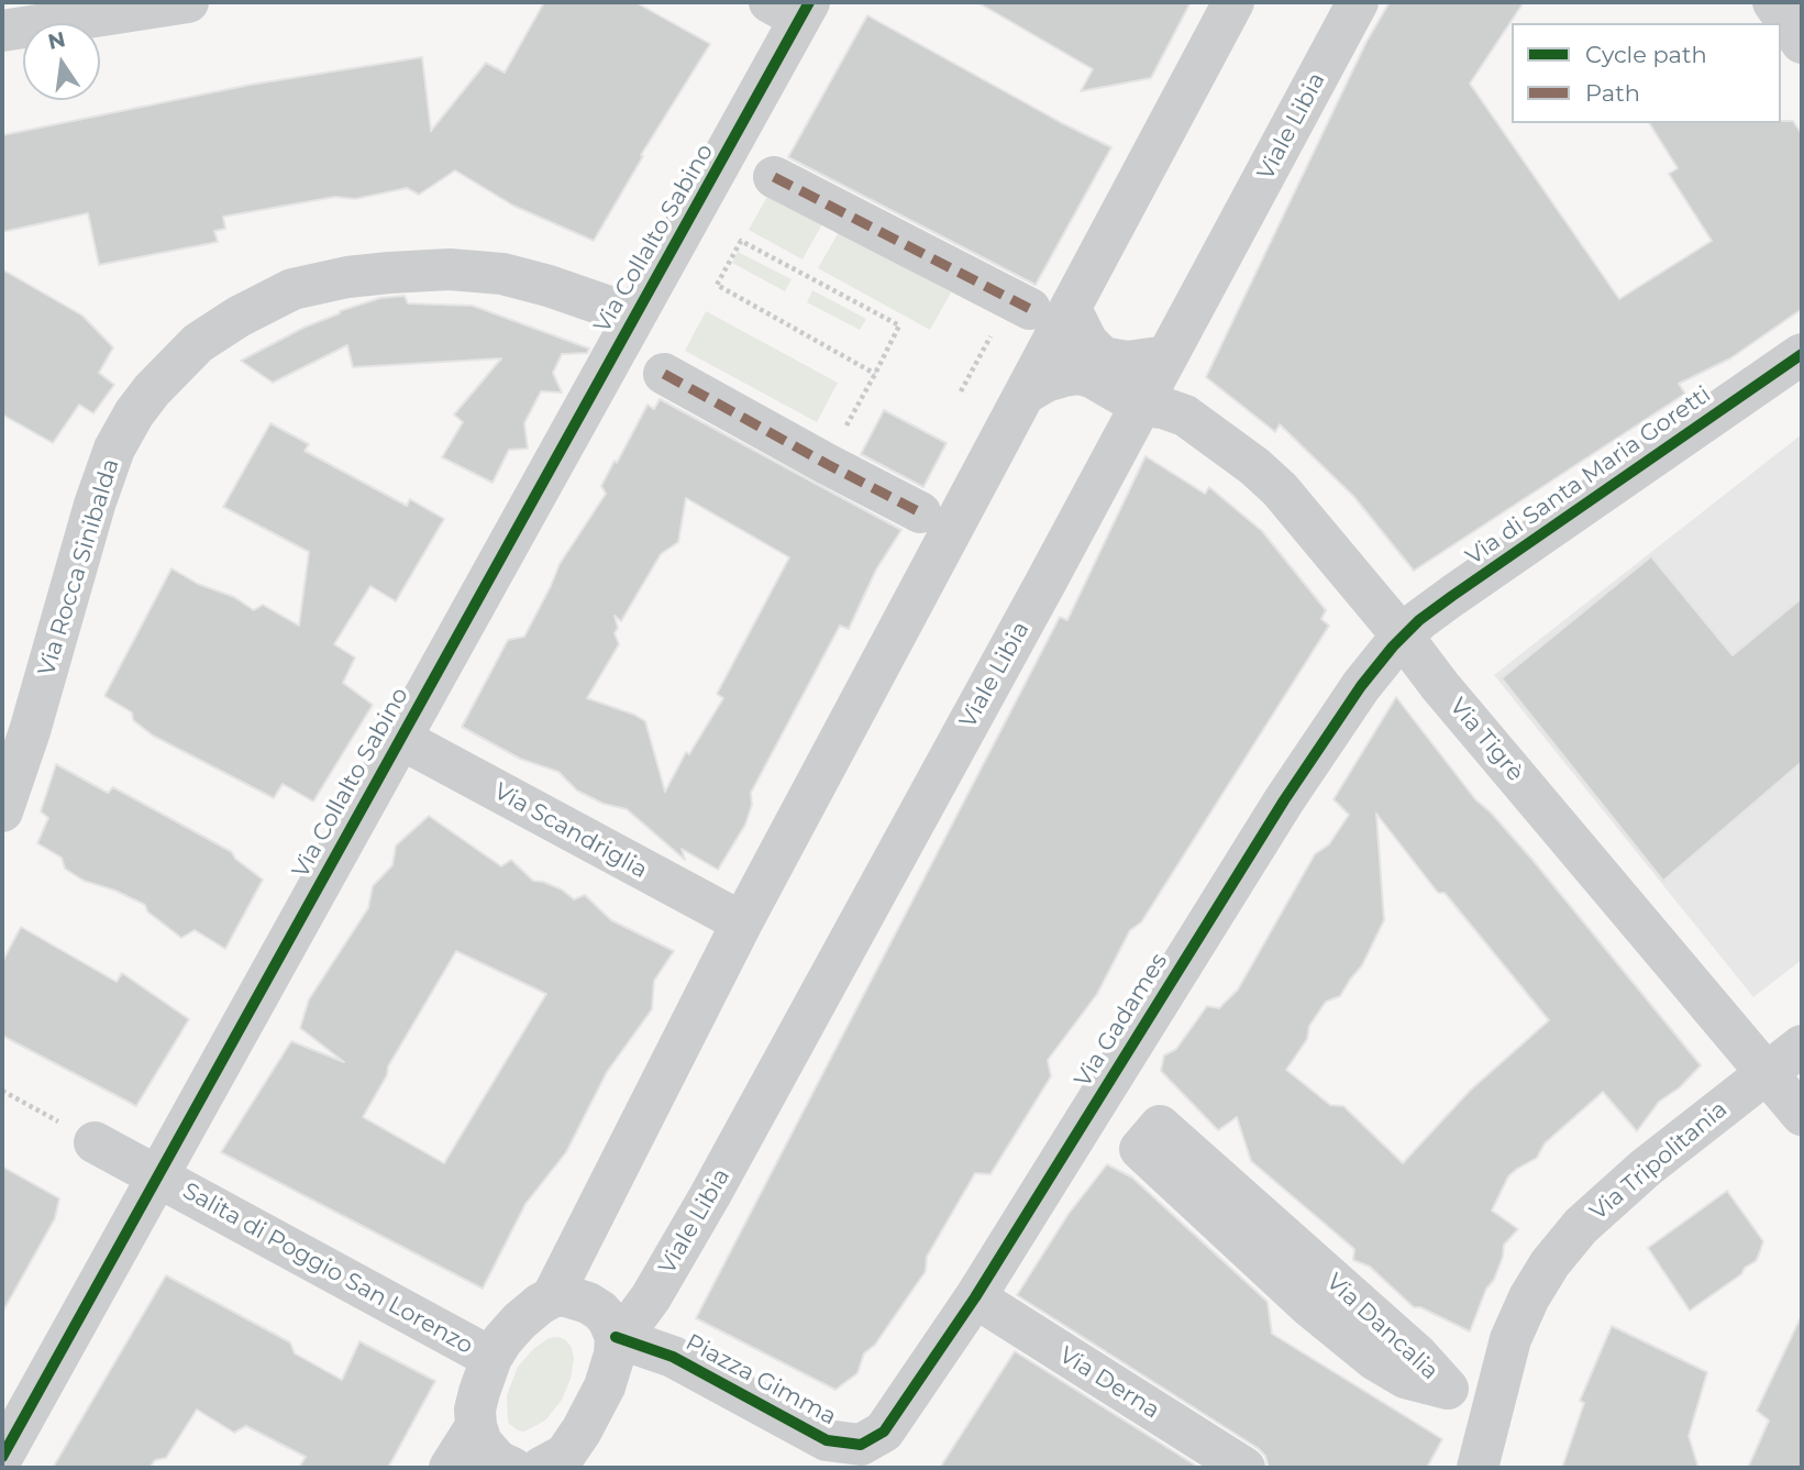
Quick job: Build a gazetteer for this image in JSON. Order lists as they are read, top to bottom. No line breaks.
{"streets":{"street":["Viale Libia","Via Collalto Sabino","Via di Santa Maria Goretti","Via Rocca Sinibalda","Via Tigrè","Via Scandriglia","Via Gadames","Via Tripolitania","Salita di Poggio San Lorenzo","Via Dancalia","Piazza Gimma","Via Derna"]},"crossings":[["Viale Libia","Via Tigrè"],["Viale Libia","Piazza Gimma"],["Via Collalto Sabino","Via Rocca Sinibalda"],["Via Collalto Sabino","Via Scandriglia"],["Via Collalto Sabino","Salita di Poggio San Lorenzo"],["Via di Santa Maria Goretti","Via Tigrè"],["Via di Santa Maria Goretti","Via Gadames"],["Via Tigrè","Via Gadames"],["Via Tigrè","Via Tripolitania"],["Via Gadames","Via Dancalia"],["Via Gadames","Piazza Gimma"],["Via Gadames","Via Derna"]],"legend":["Cycle path","Path"],"north":"top"}
